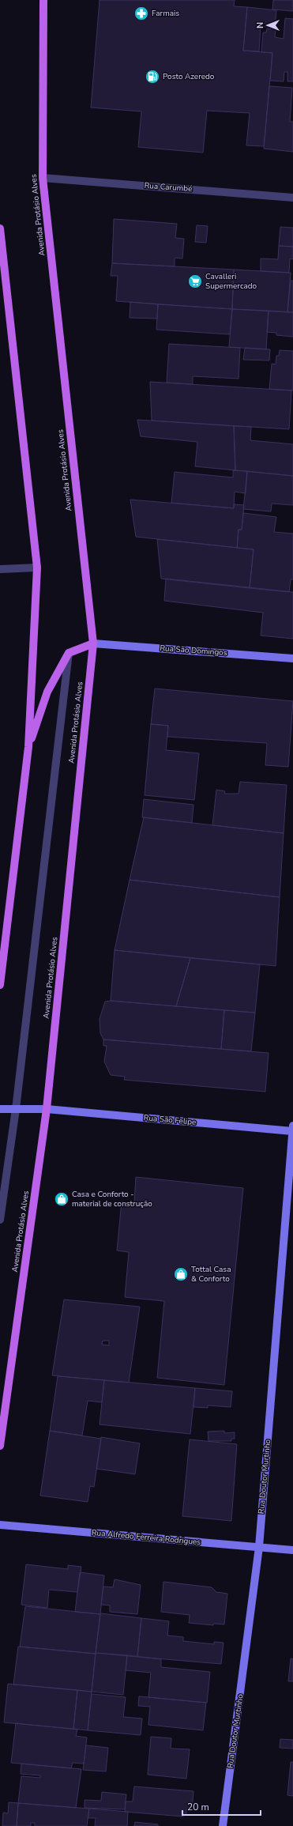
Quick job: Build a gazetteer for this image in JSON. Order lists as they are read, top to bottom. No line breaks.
{"streets":{"main road":["Avenida Protásio Alves"],"street":["Rua Carumbé","Rua São Domingos","Rua São Felipe","Rua Doutor Murtinho","Rua Alfredo Ferreira Rodrigues"]},"crossings":[["Rua Carumbé","Avenida Protásio Alves"],["Avenida Protásio Alves","Rua São Domingos"],["Avenida Protásio Alves","Rua São Felipe"],["Rua São Felipe","Rua Doutor Murtinho"],["Rua Doutor Murtinho","Rua Alfredo Ferreira Rodrigues"]],"places":{"pharmacy":["Farmais"],"fuel station":["Posto Azeredo"],"supermarket":["Cavalleri Supermercado"],"shop":["Casa e Conforto - material de construção","Tottal Casa & Conforto"]},"scale_bar":"20 m","north":"left"}
